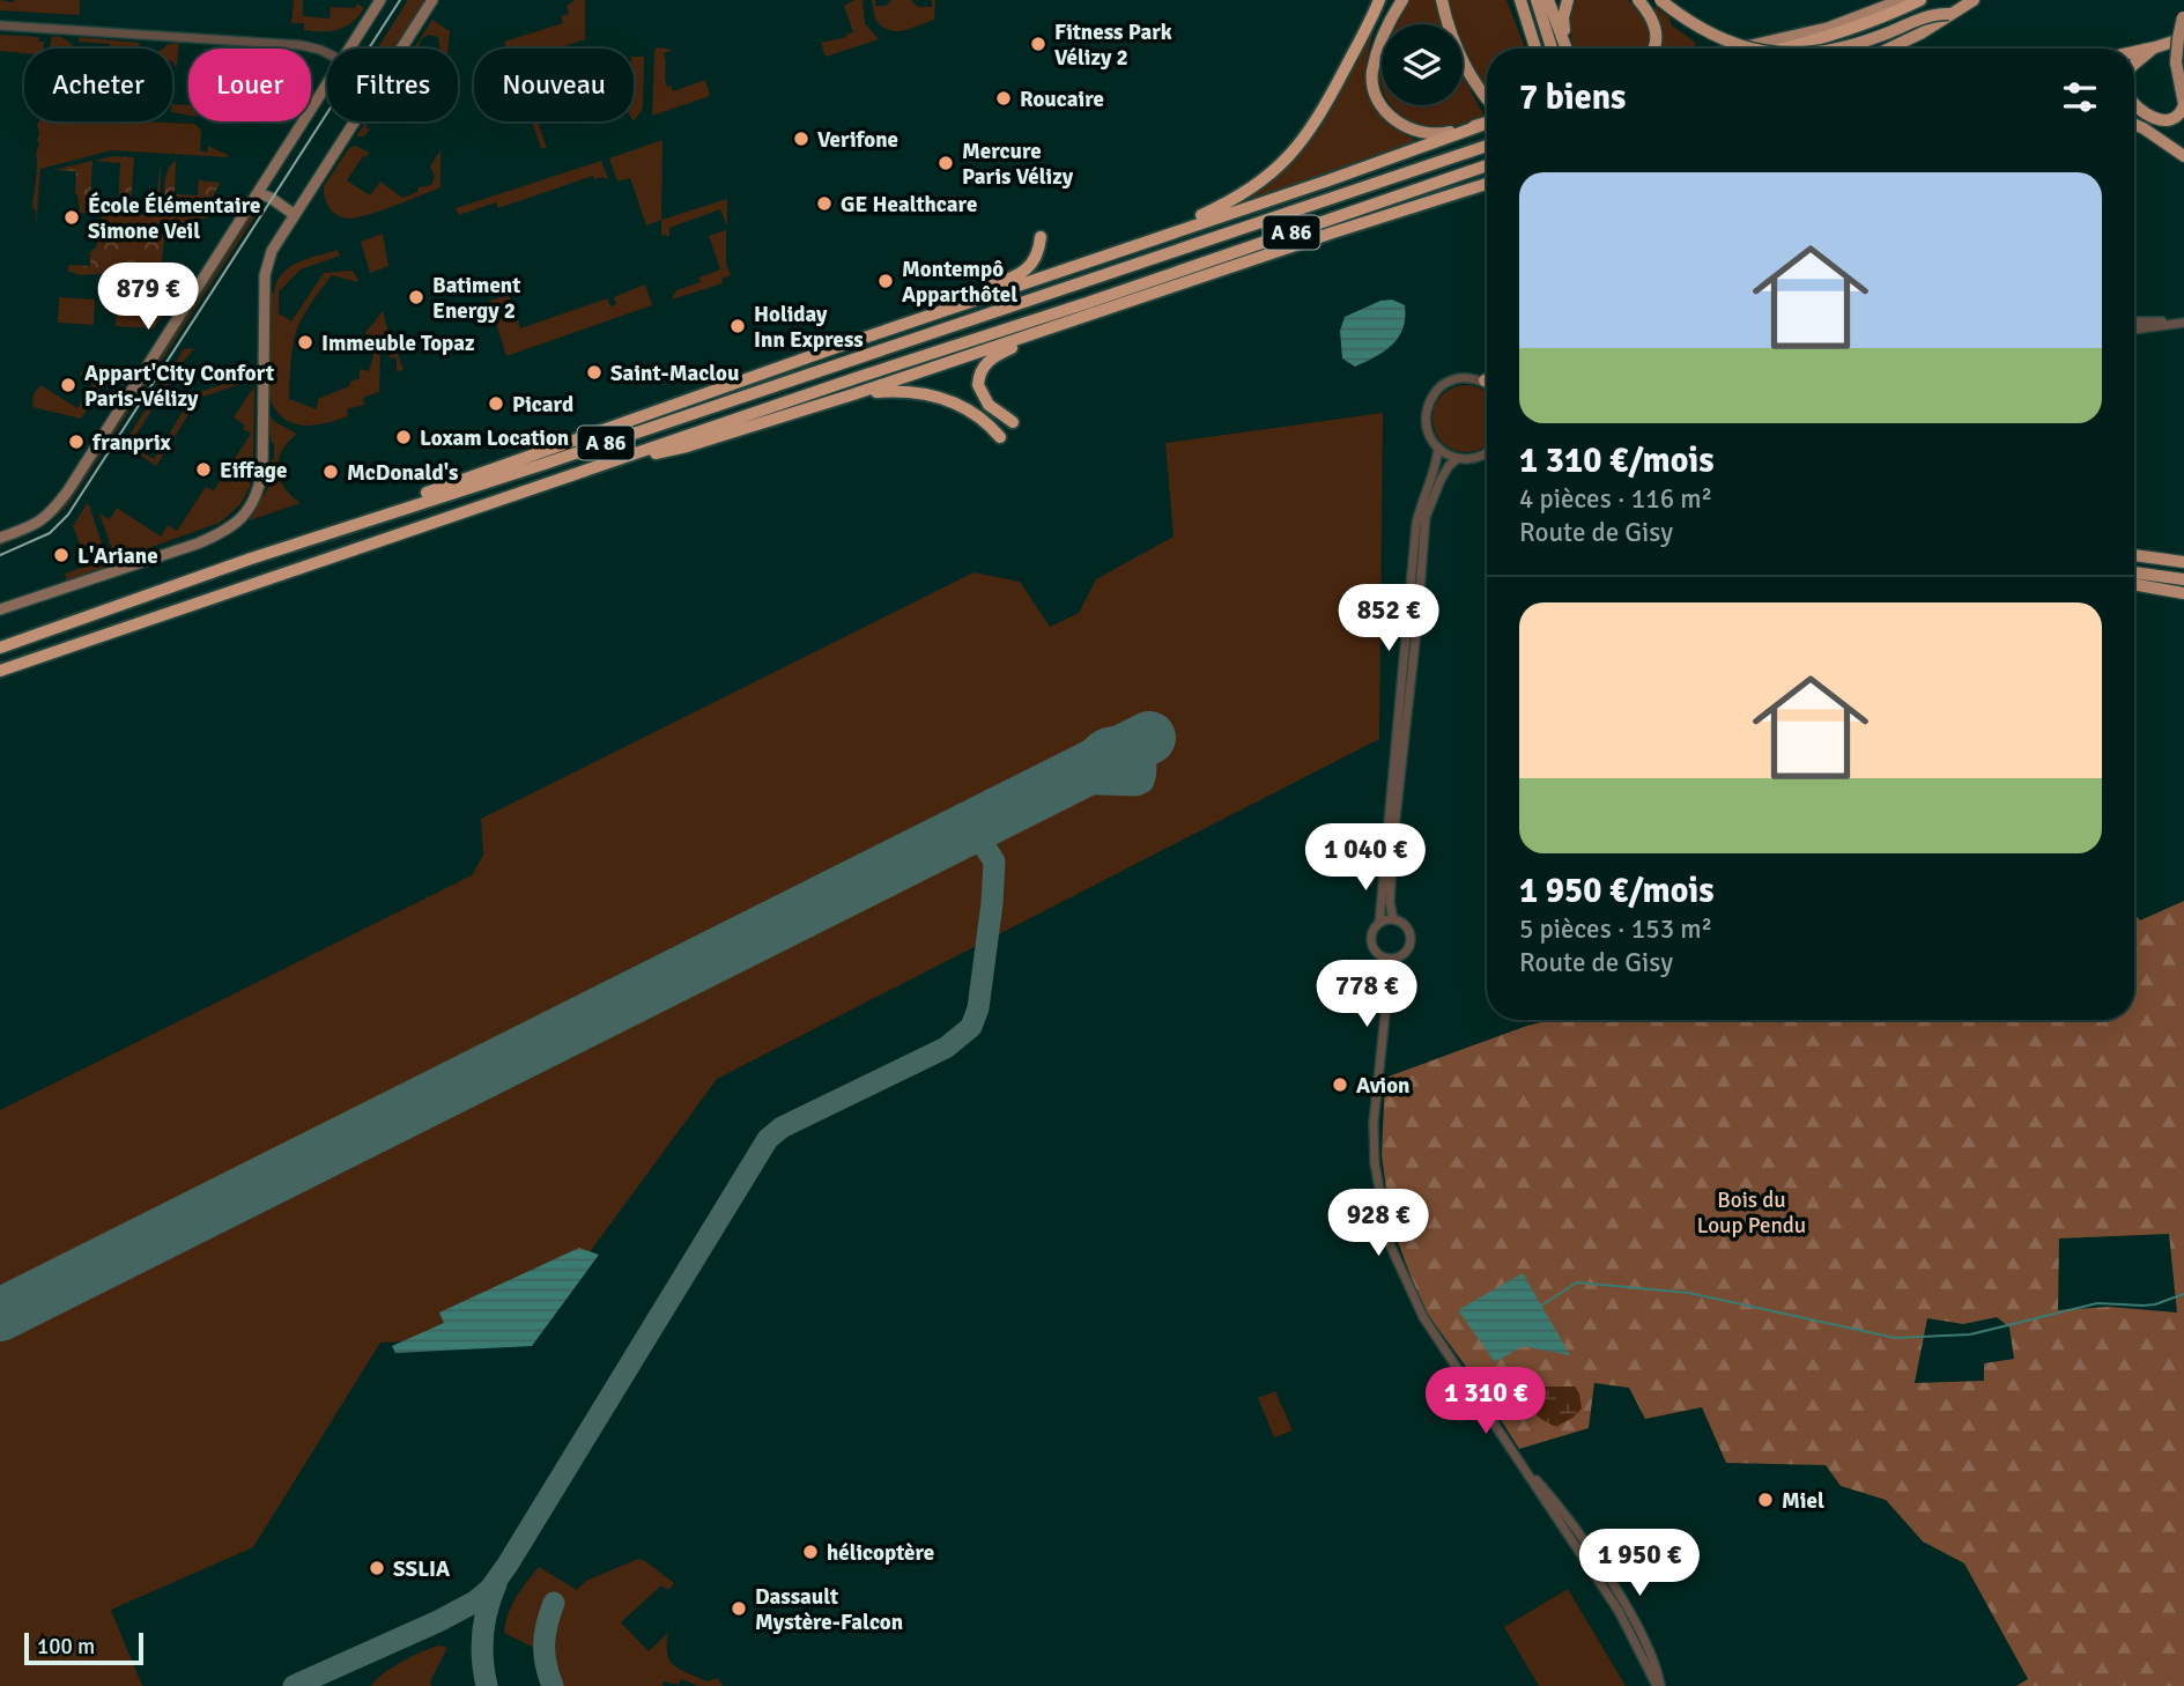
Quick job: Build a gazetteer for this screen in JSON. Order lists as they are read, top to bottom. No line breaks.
{"streets":{"highway":["A 86"]},"parks":["Bois du Loup Pendu"],"places":["Fitness Park Vélizy 2","Roucaire","Verifone","Mercure Paris Vélizy","GE Healthcare","École Élémentaire Simone Veil","Montempô Apparthôtel","Batiment Energy 2","Holiday Inn Express","Immeuble Topaz","Saint-Maclou","Appart'City Confort Paris-Vélizy","Picard","Loxam Location","franprix","Eiffage","McDonald's","L'Ariane","Avion","Miel","hélicoptère","SSLIA","Dassault Mystère-Falcon"],"scale_bar":"100 m","page":{"chip":["Acheter","Louer","Filtres","Nouveau"],"heading":"7 biens","list":[{"name":"1 310 €/mois","note":"4 pièces · 116 m² · Route de Gisy"},{"name":"1 950 €/mois","note":"5 pièces · 153 m² · Route de Gisy"}],"price":["879 €","852 €","1 040 €","778 €","928 €","1 310 €","1 950 €"],"scale":"100 m"}}
